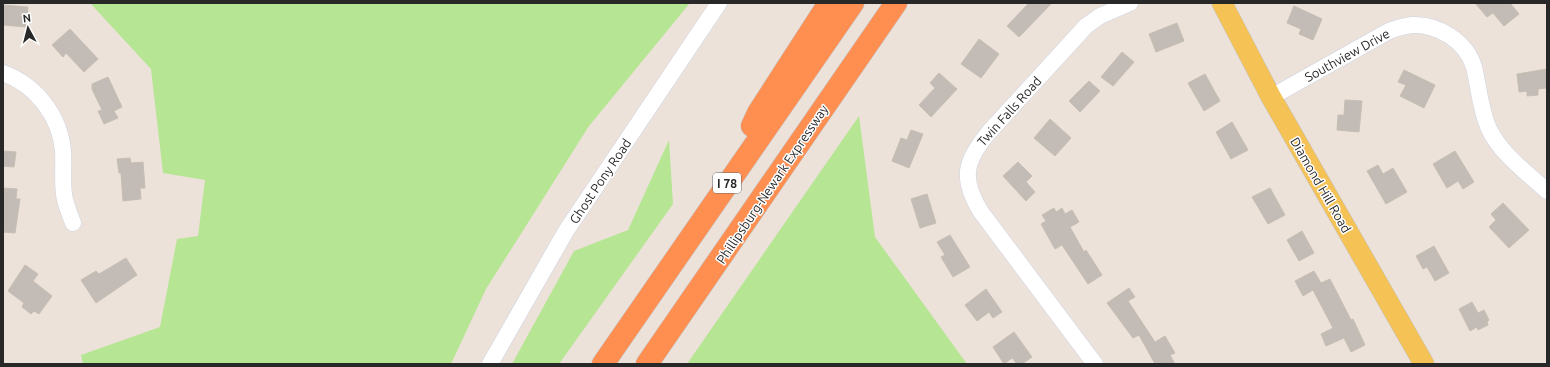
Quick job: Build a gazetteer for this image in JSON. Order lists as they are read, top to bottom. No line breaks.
{"streets":{"highway":["I 78","Phillipsburg-Newark Expressway"],"main road":["Diamond Hill Road"],"street":["Southview Drive","Twin Falls Road","Ghost Pony Road"]},"crossings":[["Southview Drive","Diamond Hill Road"]],"north":"top"}
